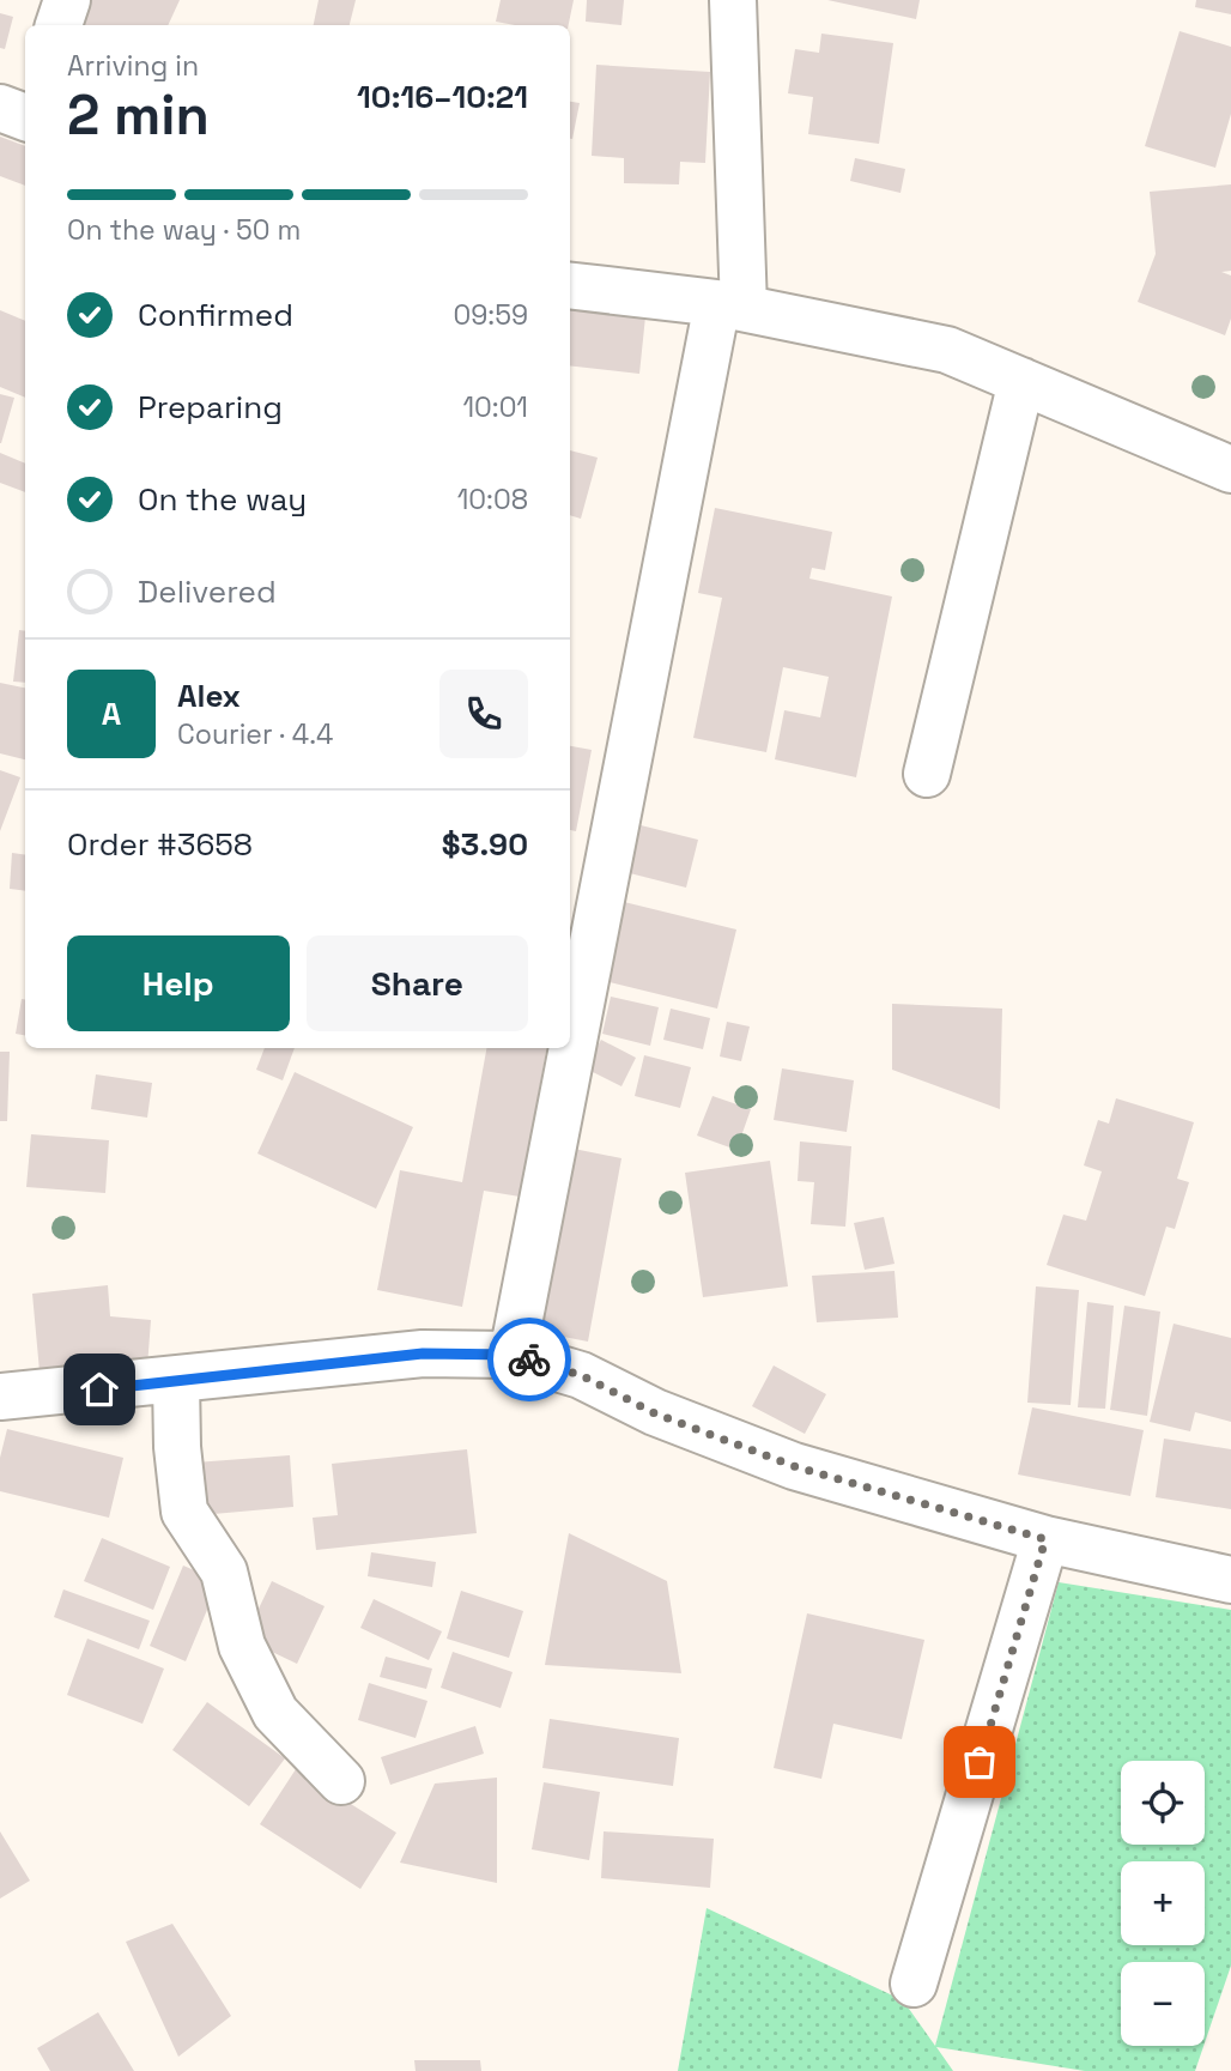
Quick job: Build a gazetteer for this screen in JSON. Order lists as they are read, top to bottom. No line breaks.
{"page":{"heading":["2 min","Arriving in","10:16–10:21"],"panel":["Alex","Courier · 4.4","Order #3658","$3.90"],"bar":"On the way · 50 m","list":[["Confirmed","09:59"],["Preparing","10:01"],["On the way","10:08"],"Delivered"],"round":"A","buttons":["Help","Share"],"map_buttons":["+","−"]}}
